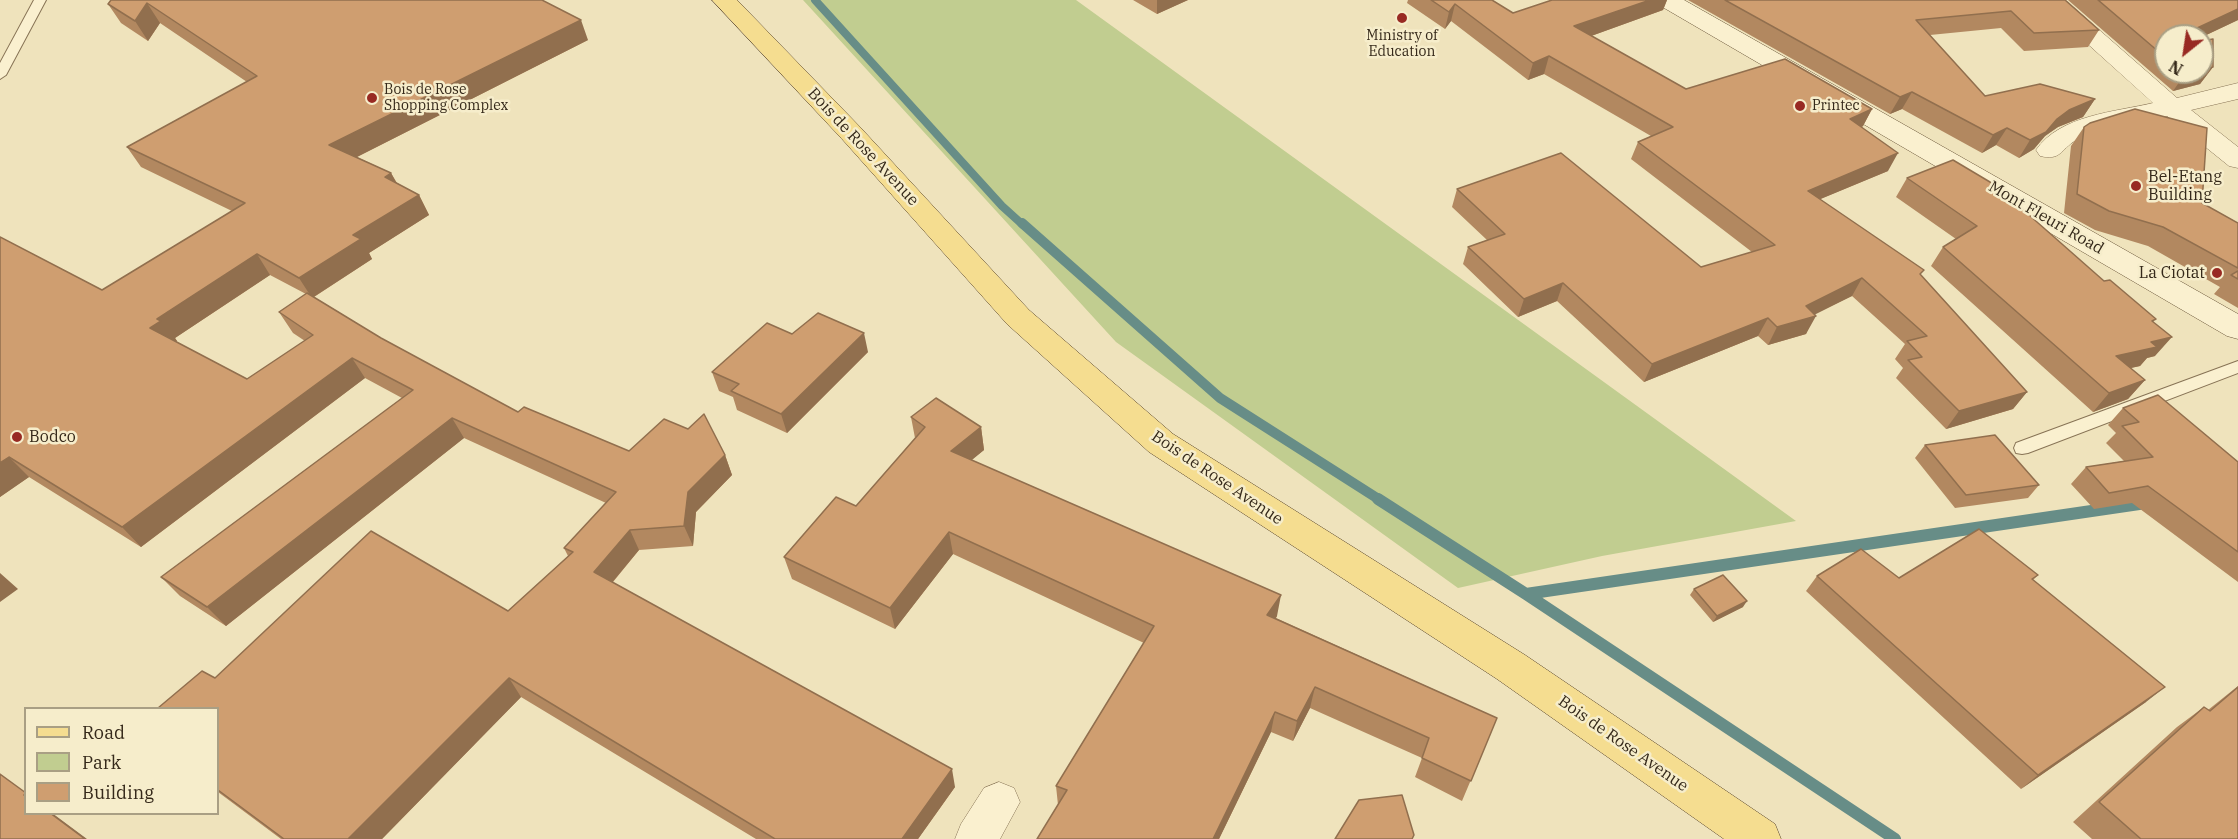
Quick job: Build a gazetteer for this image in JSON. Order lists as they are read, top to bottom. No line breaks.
{"streets":{"main road":["Bois de Rose Avenue","Mont Fleuri Road"]},"places":["Ministry of Education","Bois de Rose Shopping Complex","Printec","Bel-Etang Building","La Ciotat","Bodco"],"legend":["Road","Park","Building"],"north":"bottom left"}
